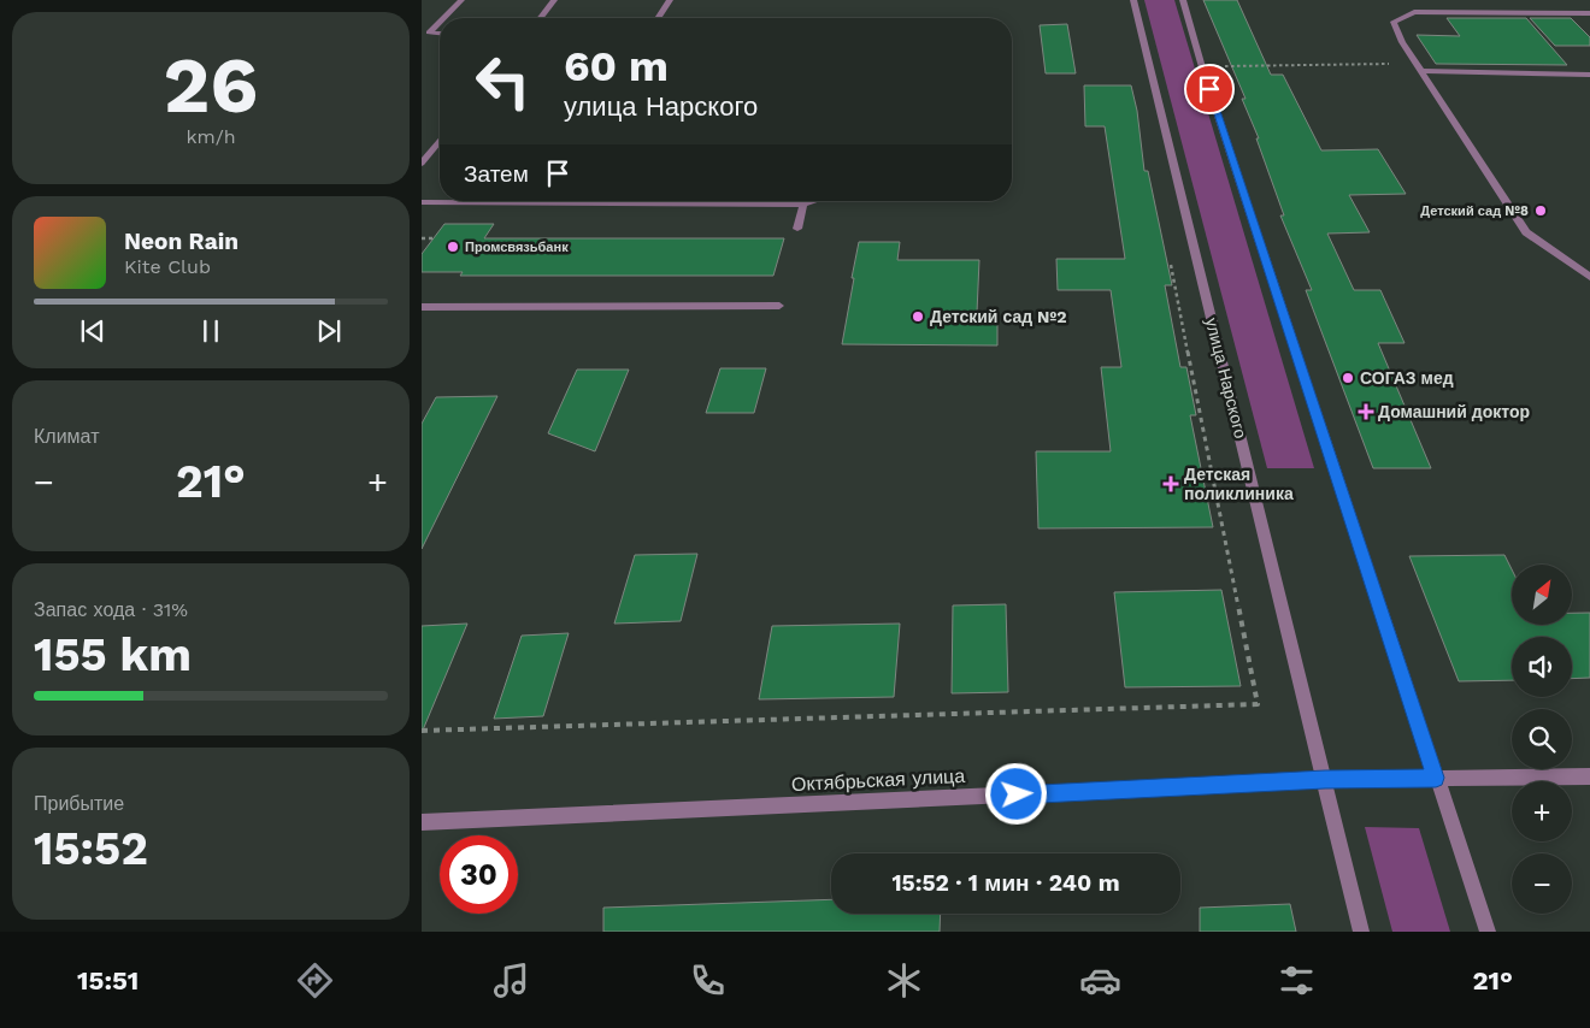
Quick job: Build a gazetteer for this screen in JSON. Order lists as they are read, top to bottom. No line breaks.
{"streets":{"street":["улица Нарского","Октябрьская улица"]},"crossings":[["улица Нарского","Октябрьская улица"]],"places":{"other":["Детский сад №8","Промсвязьбанк","Детский сад №2","СОГАЗ мед"],"health":["Домашний доктор","Детская поликлиника"]},"north":"top right","page":{"tile":[["26","km/h"],"Климат",["Запас хода · 31%","155 km"],["Прибытие","15:52"]],"turn":["60 m","улица Нарского"],"then":"Затем","song":["Neon Rain","Kite Club"],"heat":["−","21°","+"],"map_buttons":["+","−"],"limit":"30","trip":"15:52 · 1 мин · 240 m","tabs":["15:51","21°"]}}
